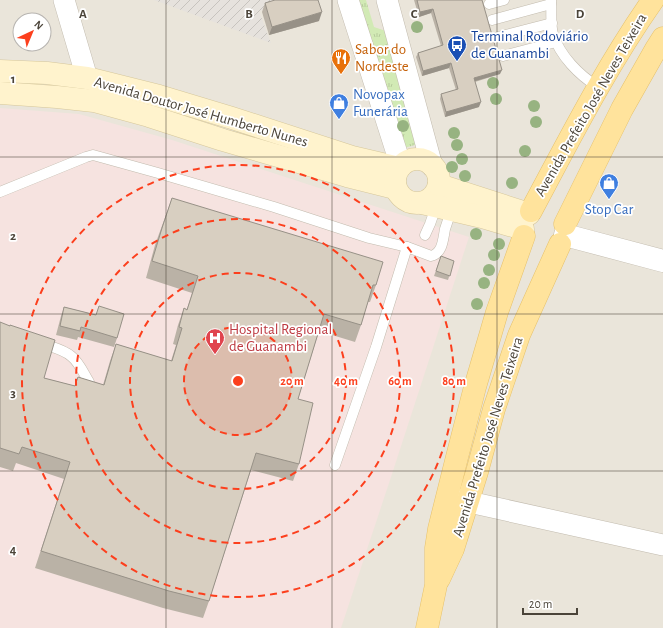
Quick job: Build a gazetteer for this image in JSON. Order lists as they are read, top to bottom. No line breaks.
{"streets":{"main road":["Avenida Prefeito José Neves Teixeira","Avenida Doutor José Humberto Nunes"]},"places":{"bus stop":["Terminal Rodoviário de Guanambi"],"restaurant":["Sabor do Nordeste"],"shop":["Novopax Funerária","Stop Car"],"hospital":["Hospital Regional de Guanambi"]},"scale_bar":"20 m","north":"top right","grid":{"columns":["A","B","C","D"],"rows":["1","2","3","4"]},"rings":["20 m","40 m","60 m","80 m"]}
